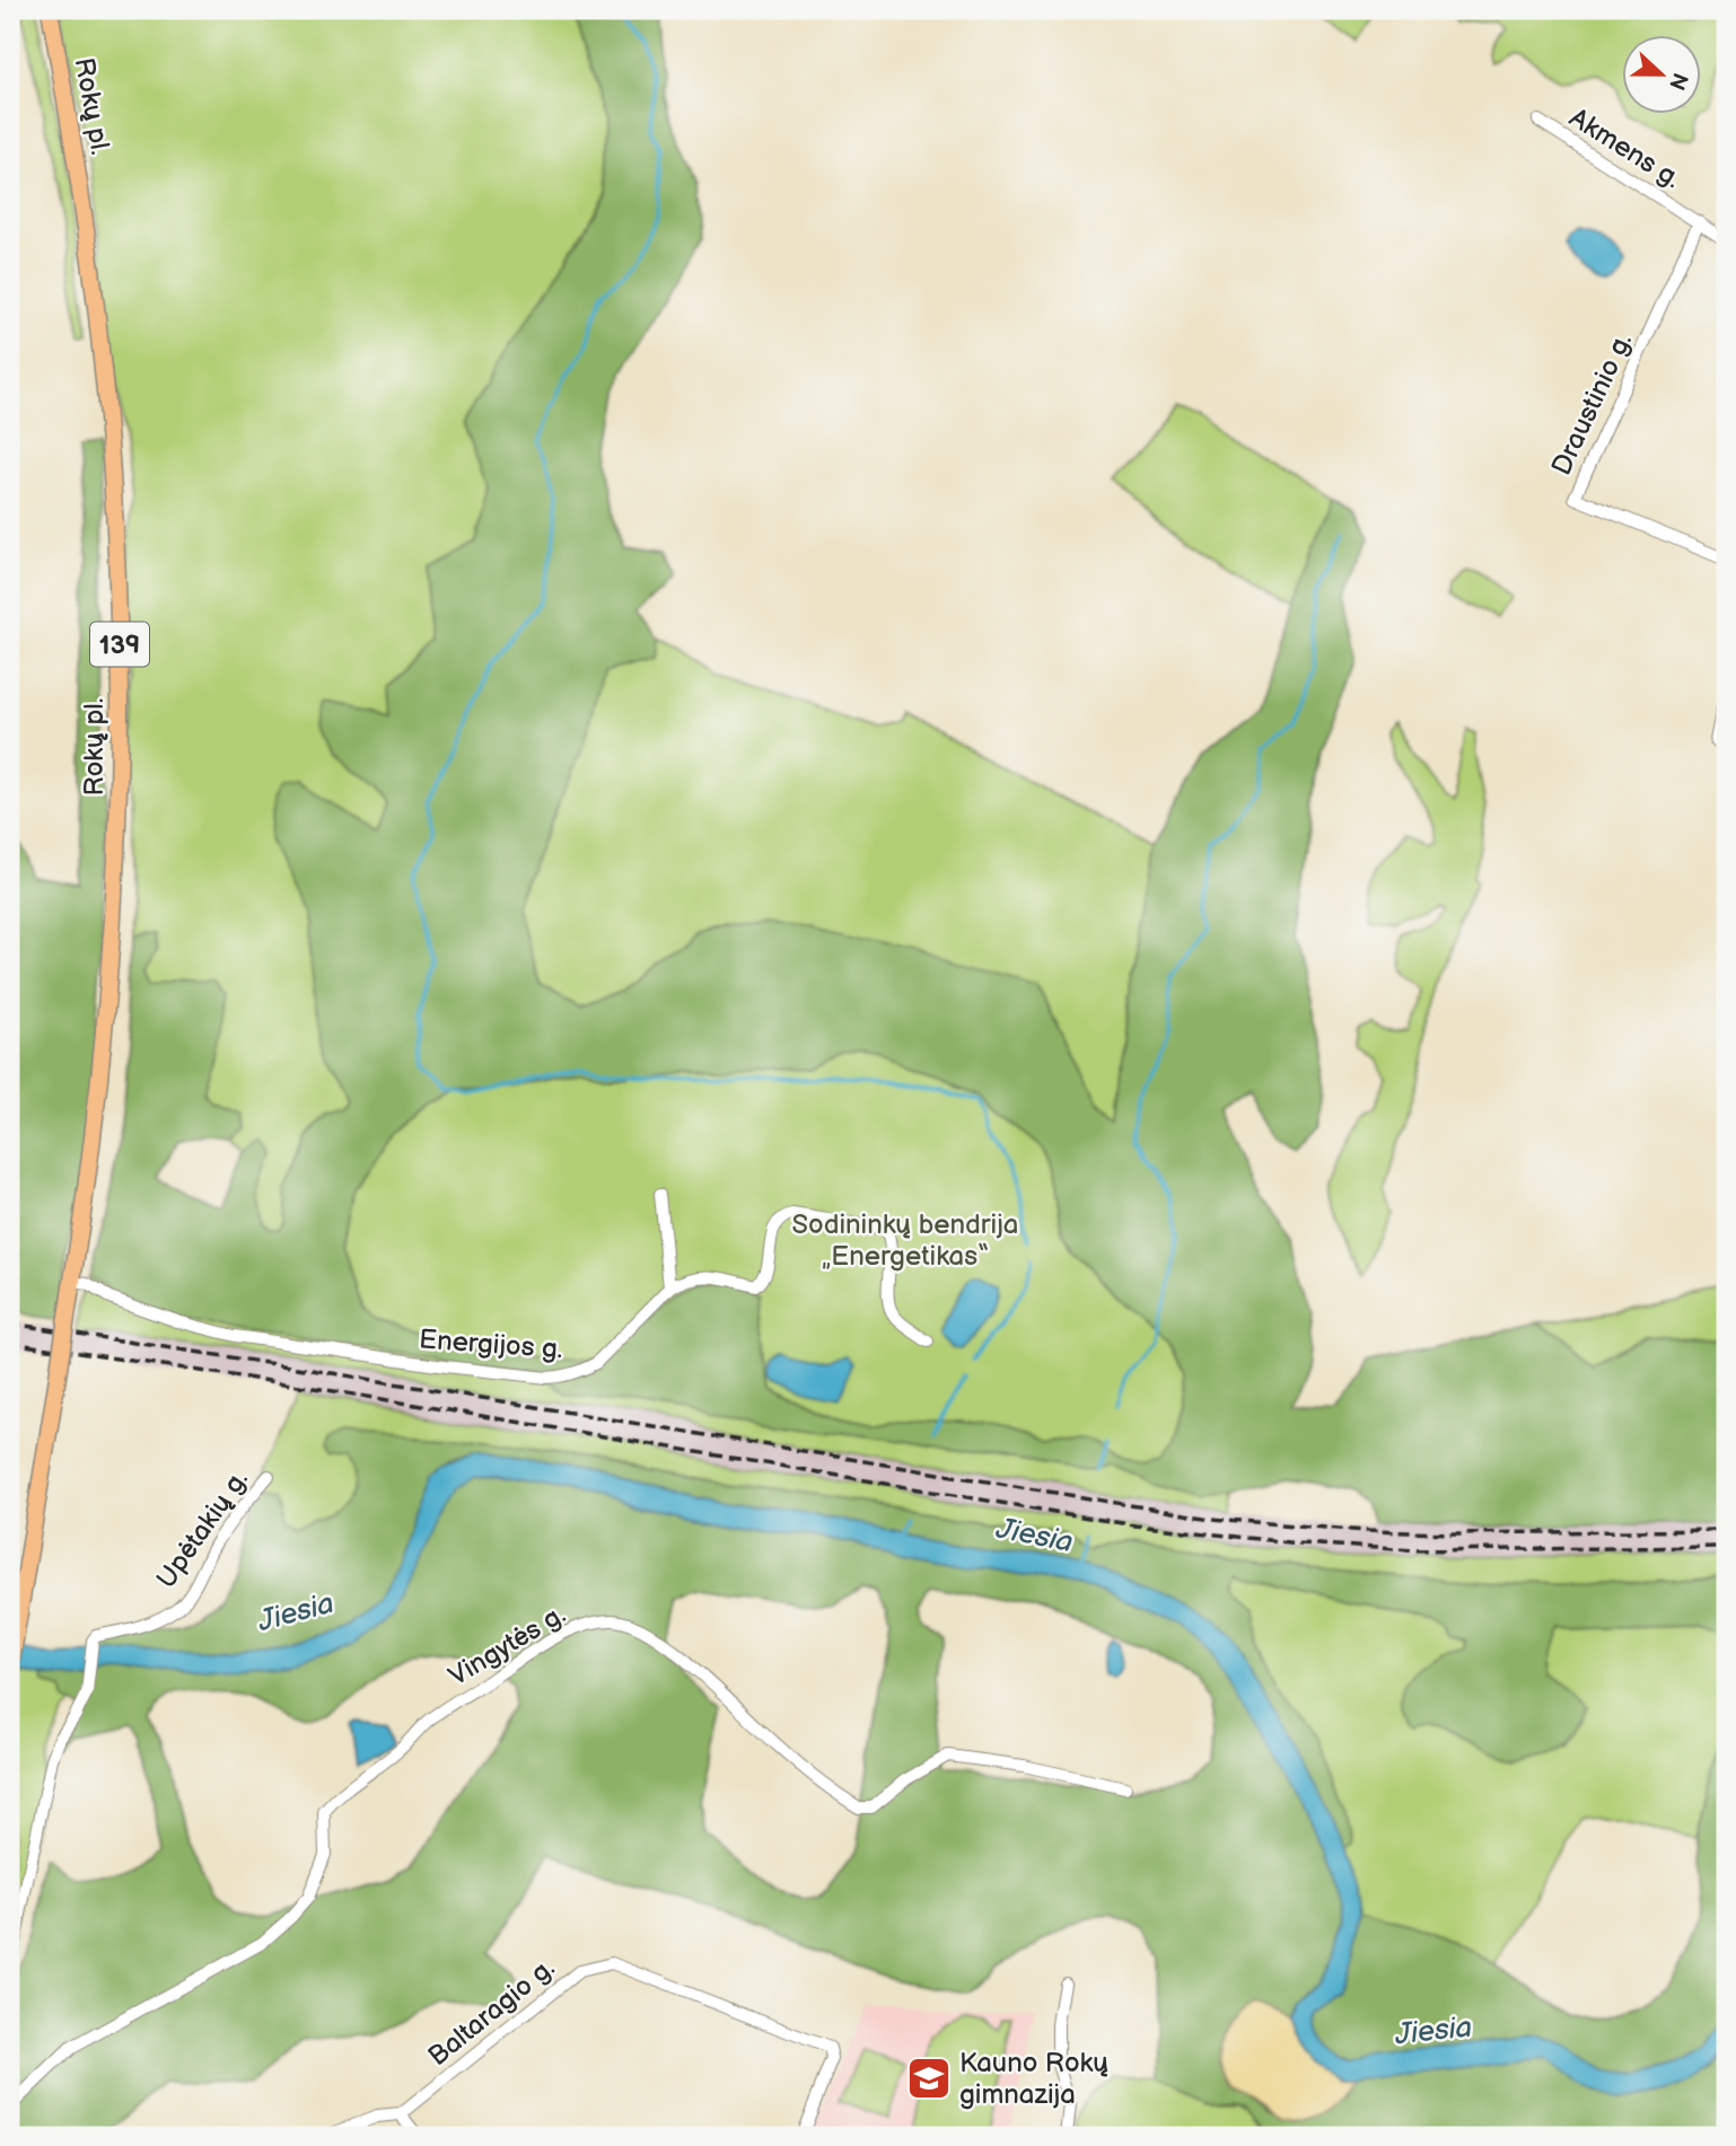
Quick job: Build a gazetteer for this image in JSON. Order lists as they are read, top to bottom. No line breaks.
{"streets":{"main road":["Rokų pl.","139"],"street":["Akmens g.","Draustinio g.","Energijos g.","Upėtakių g.","Vingytės g.","Baltaragio g."]},"crossings":[["Rokų pl.","139"],["Rokų pl.","Energijos g."],["Akmens g.","Draustinio g."],["139","Energijos g."]],"water":["Jiesia"],"parks":["Sodininkų bendrija „Energetikas“"],"places":{"school or university":["Kauno Rokų gimnazija"]},"north":"right"}
